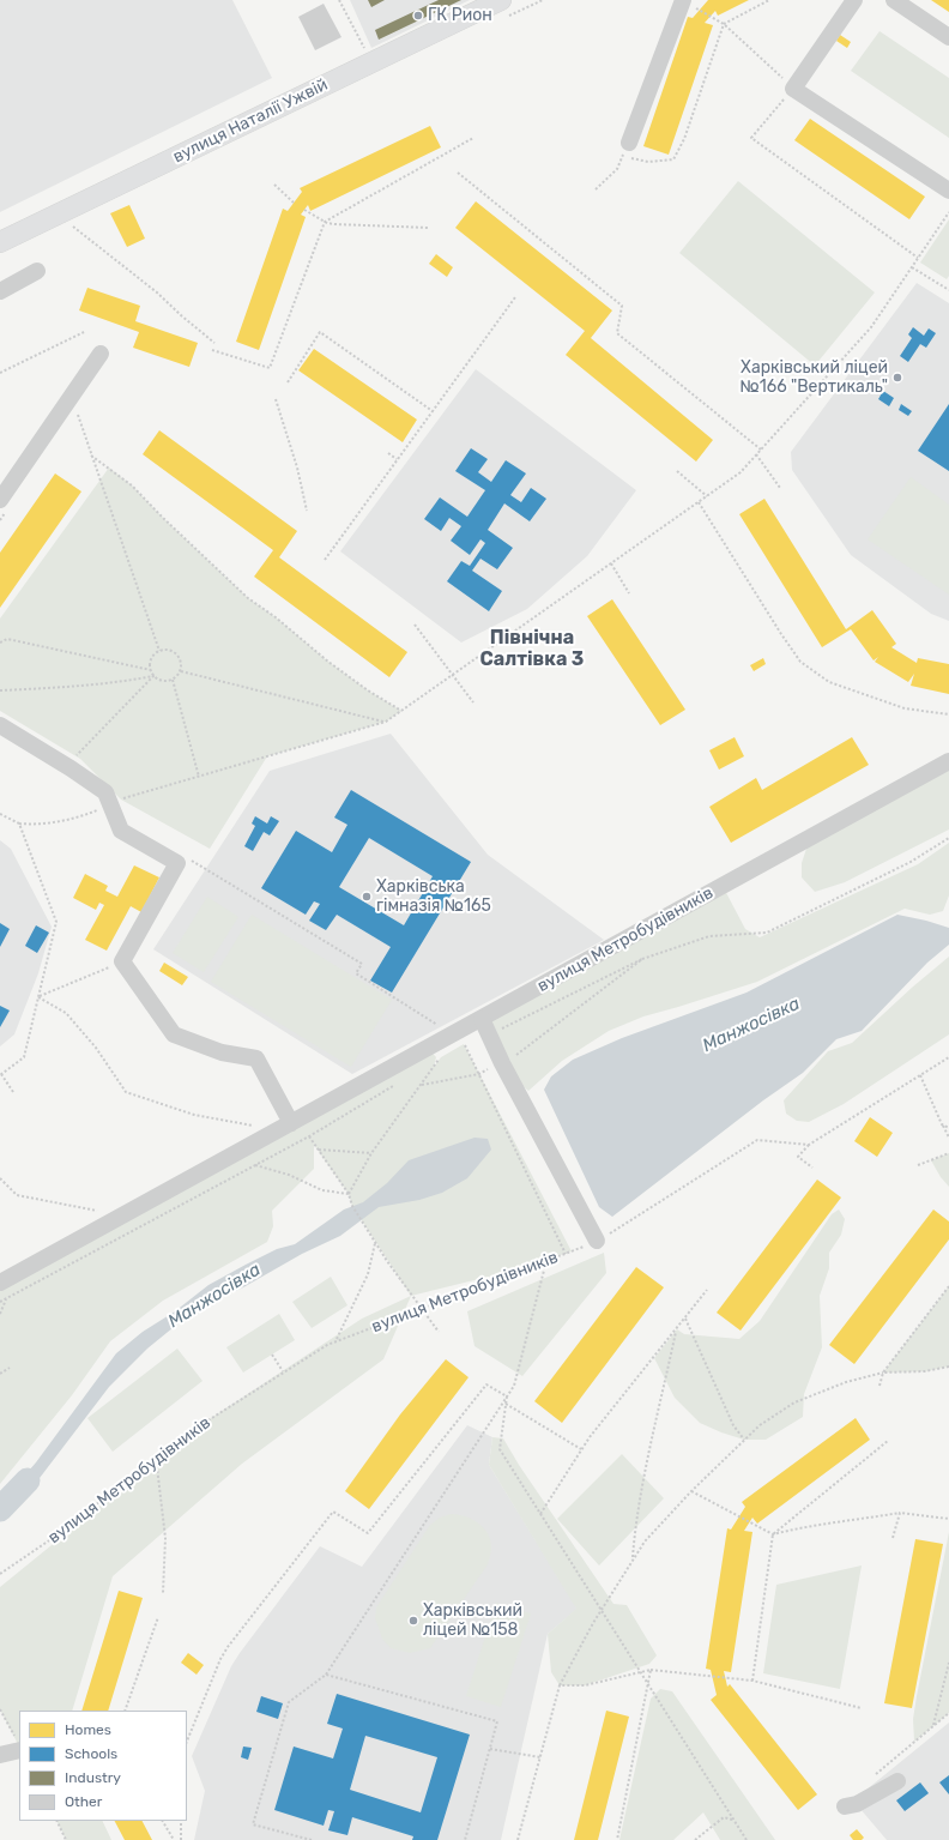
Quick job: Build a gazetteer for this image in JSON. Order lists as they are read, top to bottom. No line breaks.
{"streets":{"main road":["вулиця Наталії Ужвій"],"street":["вулиця Метробудівників"]},"districts":["Північна Салтівка 3"],"water":["Манжосівка"],"places":["ГК Рион","Харківський ліцей №166 \"Вертикаль\"","Харківська гімназія №165","Харківський ліцей №158"],"legend":["Homes","Schools","Industry","Other"]}
